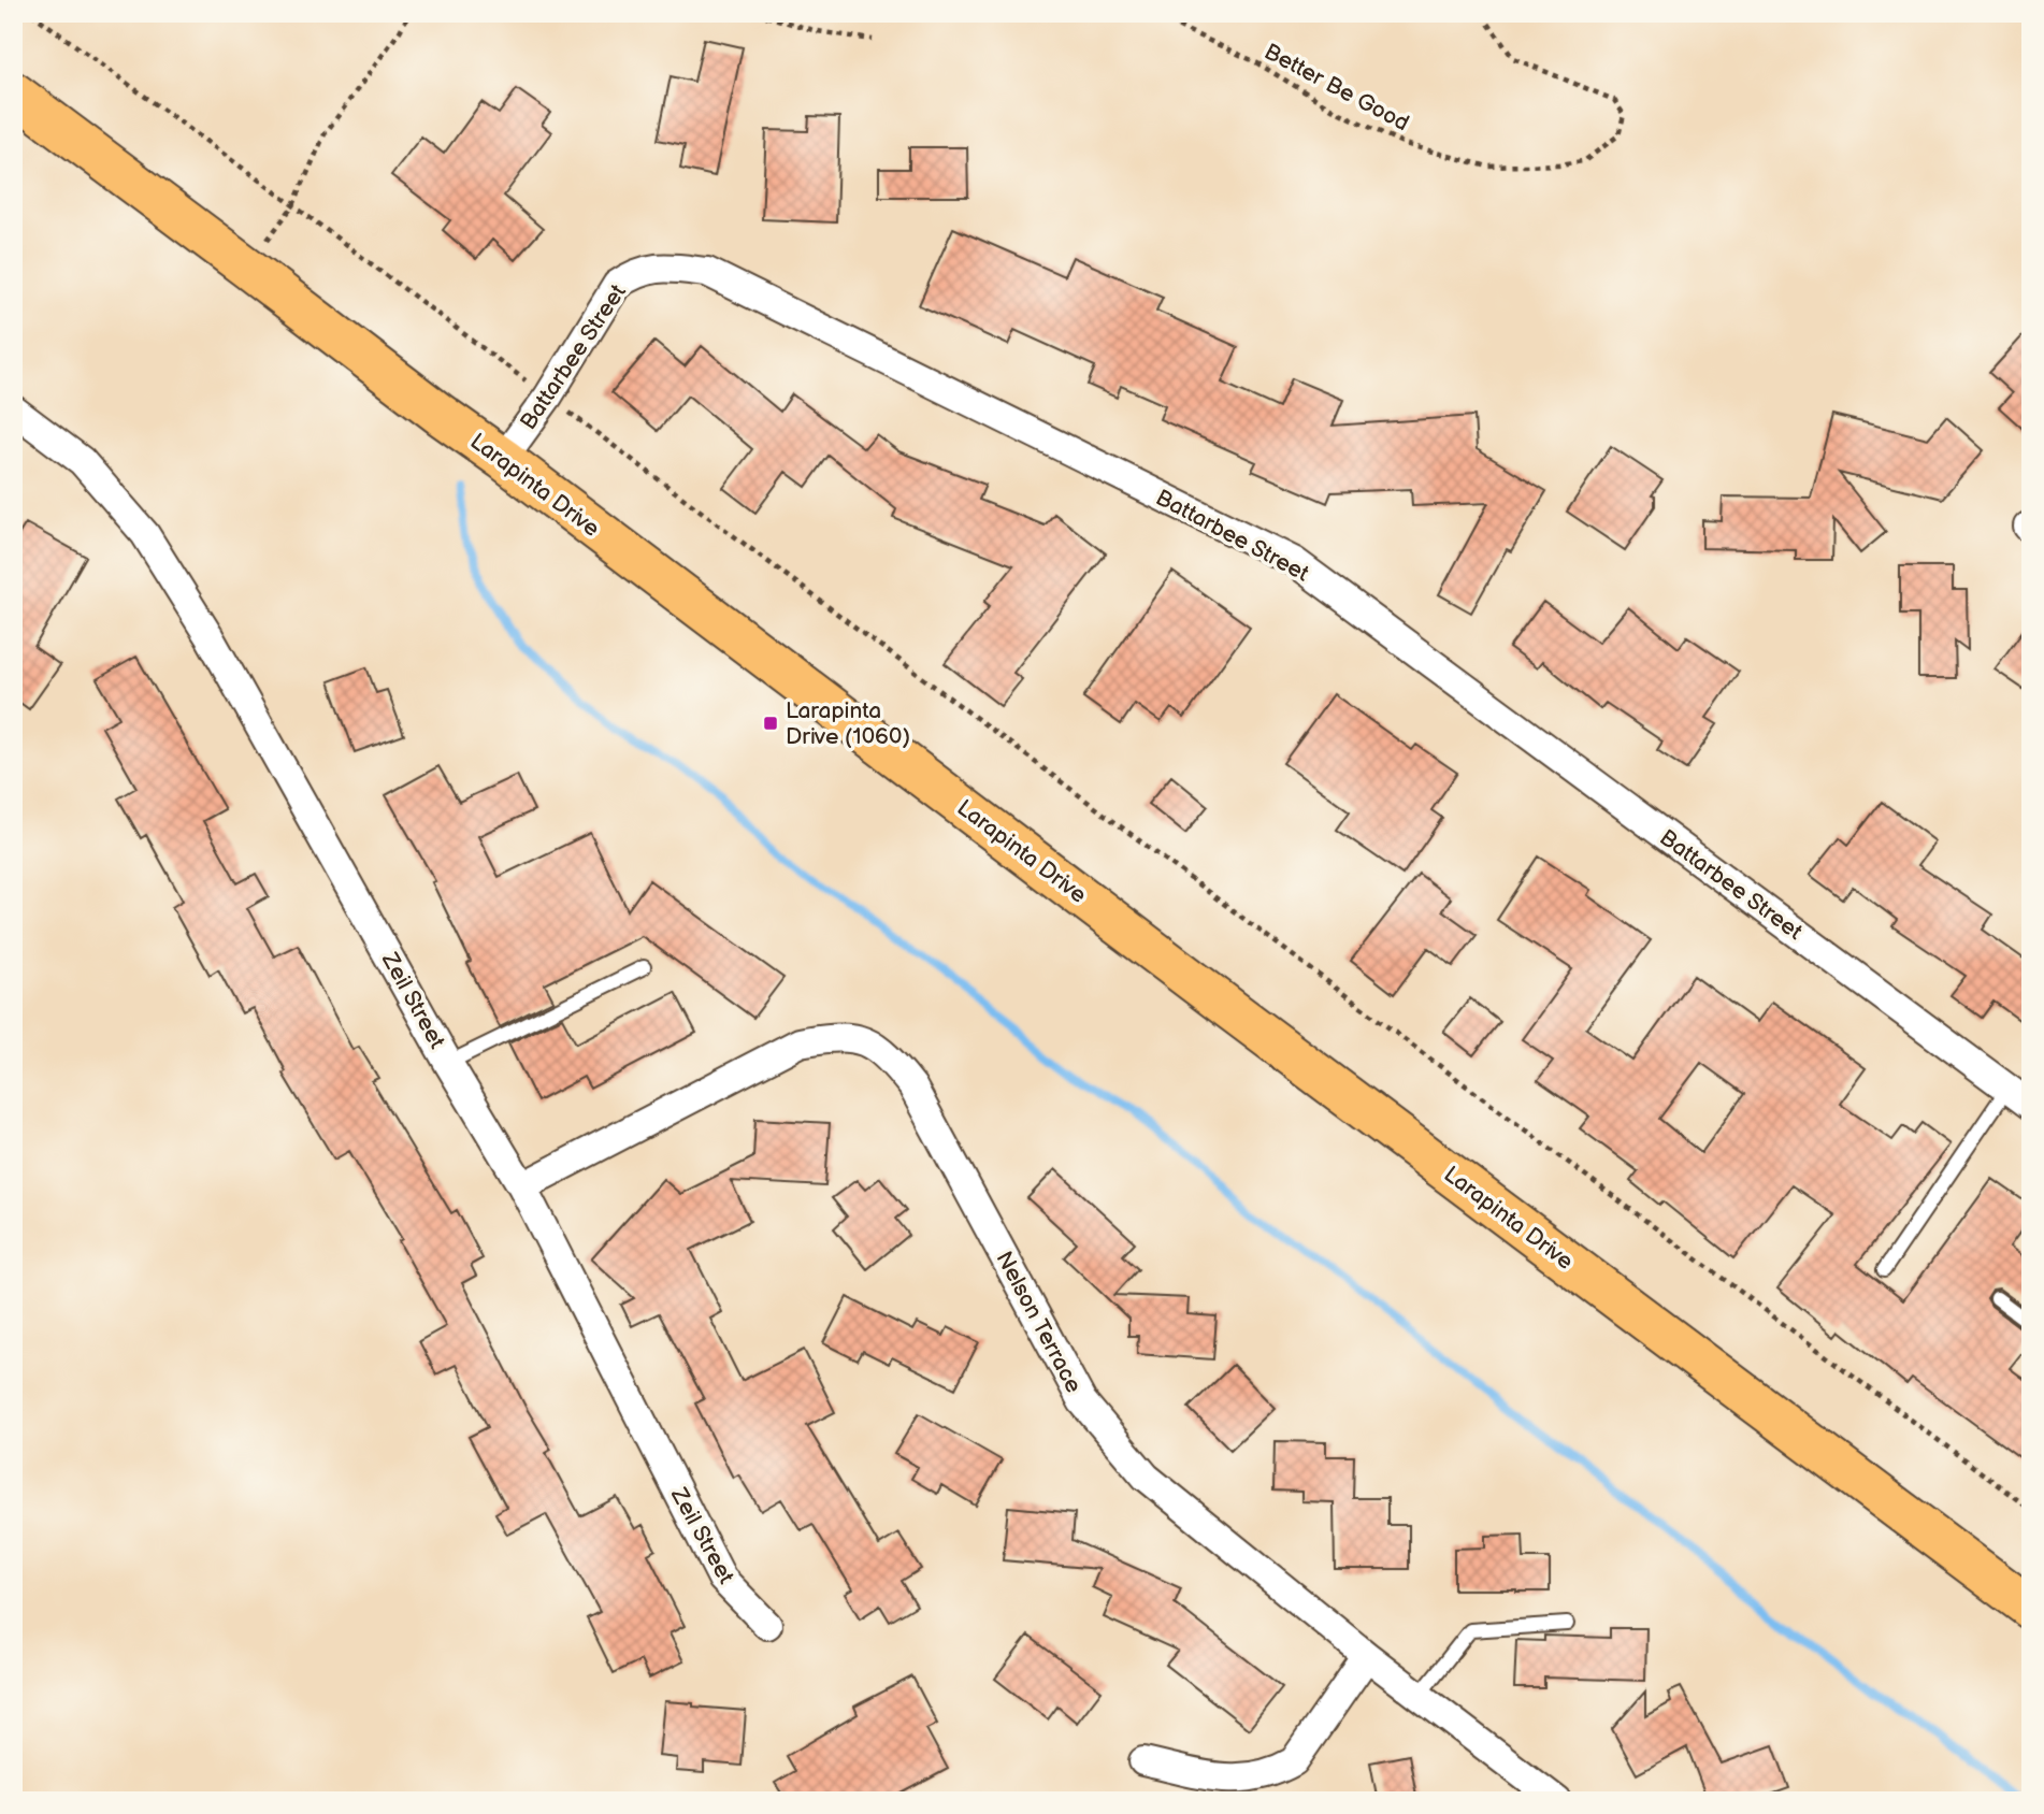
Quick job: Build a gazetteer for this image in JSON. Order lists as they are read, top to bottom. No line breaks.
{"streets":{"main road":["Larapinta Drive"],"street":["Battarbee Street","Zeil Street","Nelson Terrace"],"path":["Better Be Good"]},"crossings":[["Battarbee Street","Larapinta Drive"],["Zeil Street","Nelson Terrace"]],"places":{"transit":["Larapinta Drive (1060)"]}}
